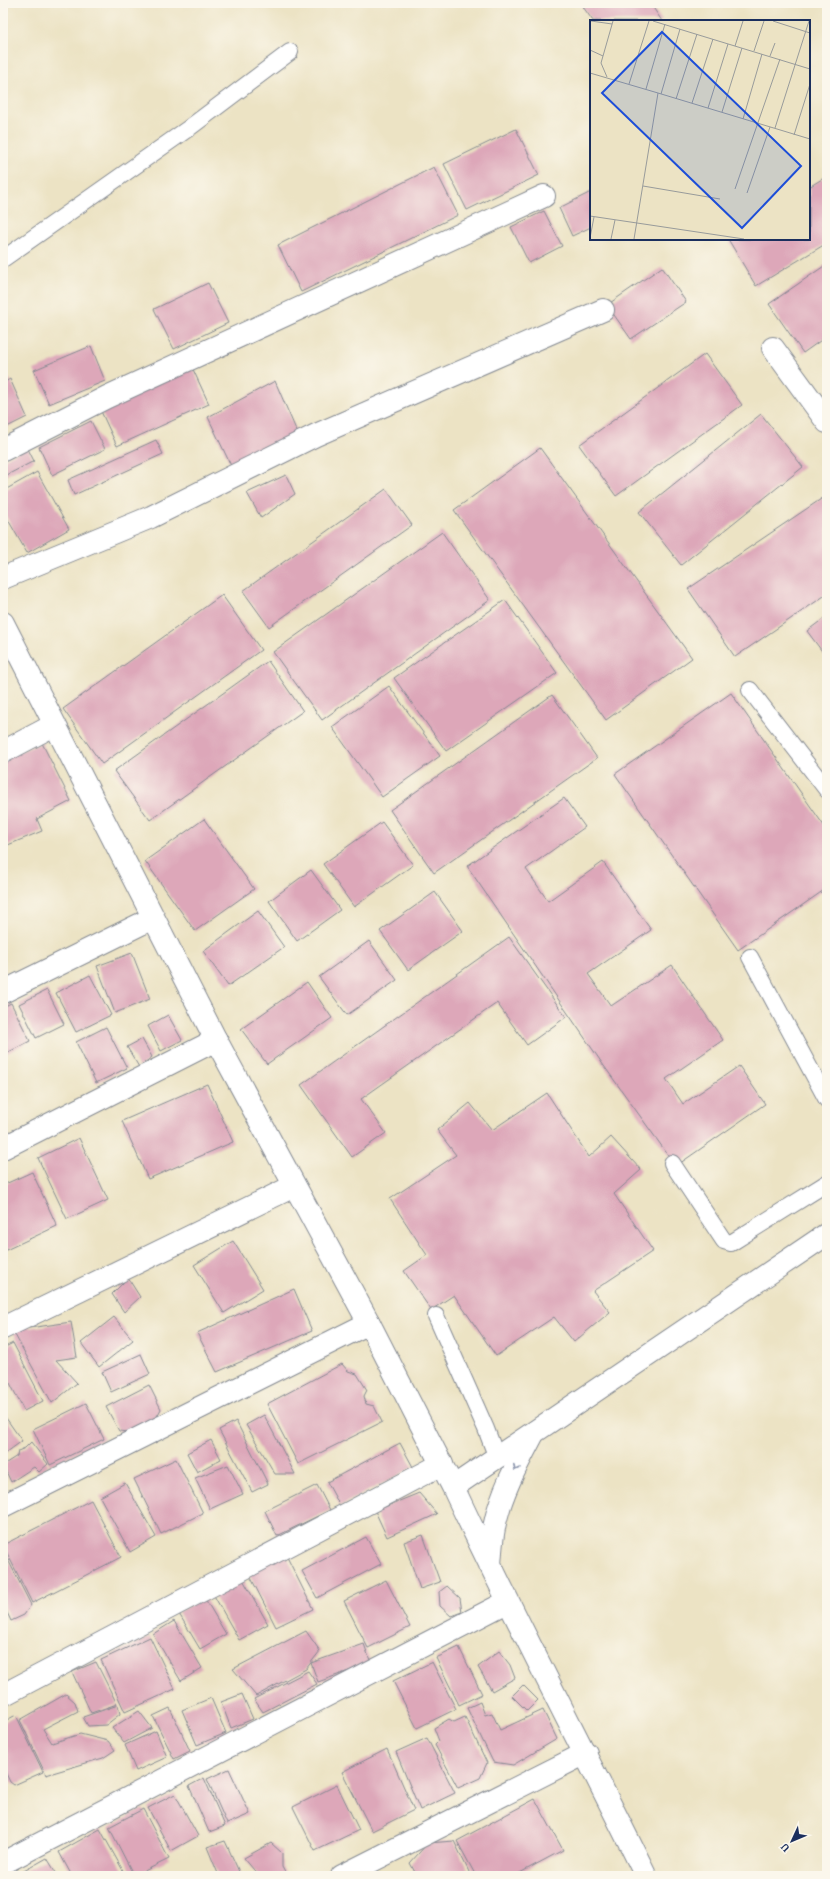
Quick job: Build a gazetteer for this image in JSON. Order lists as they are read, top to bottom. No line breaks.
{"north":"bottom left"}
